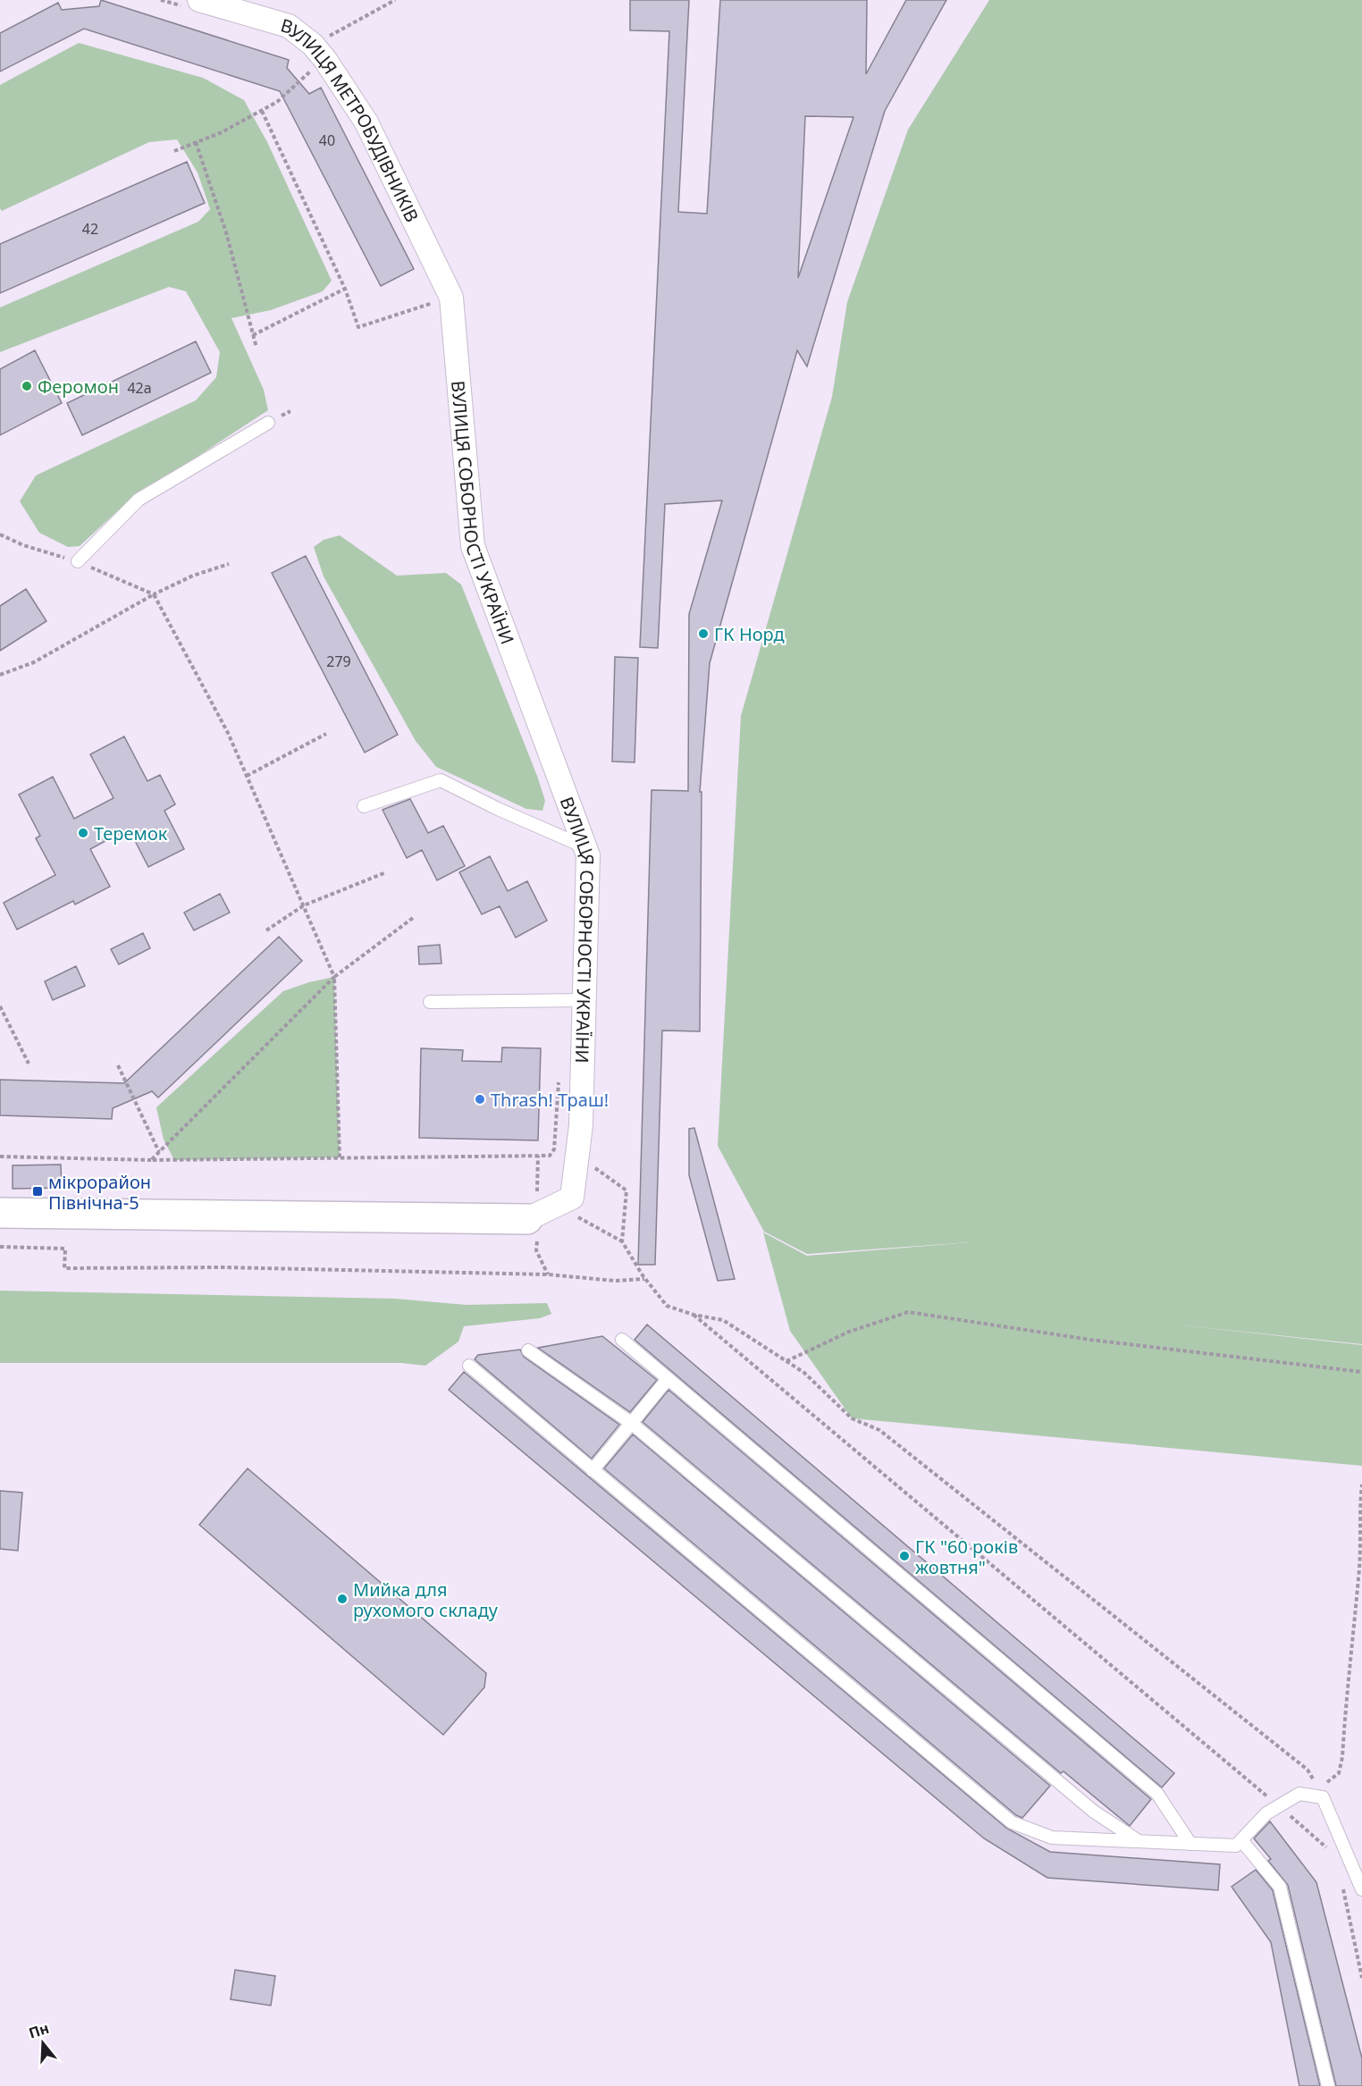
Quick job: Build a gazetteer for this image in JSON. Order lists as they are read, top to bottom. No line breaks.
{"streets":{"street":["ВУЛИЦЯ МЕТРОБУДІВНИКІВ","ВУЛИЦЯ СОБОРНОСТІ УКРАЇНИ"]},"crossings":[["ВУЛИЦЯ МЕТРОБУДІВНИКІВ","ВУЛИЦЯ СОБОРНОСТІ УКРАЇНИ"]],"places":{"other":["Феромон","ГК Норд","Теремок","Thrash! Траш!","ГК \"60 років жовтня\"","Мийка для рухомого складу"],"transit":["мікрорайон Північна-5"]},"house_numbers":["40","42","42а","279"],"north":"top"}
